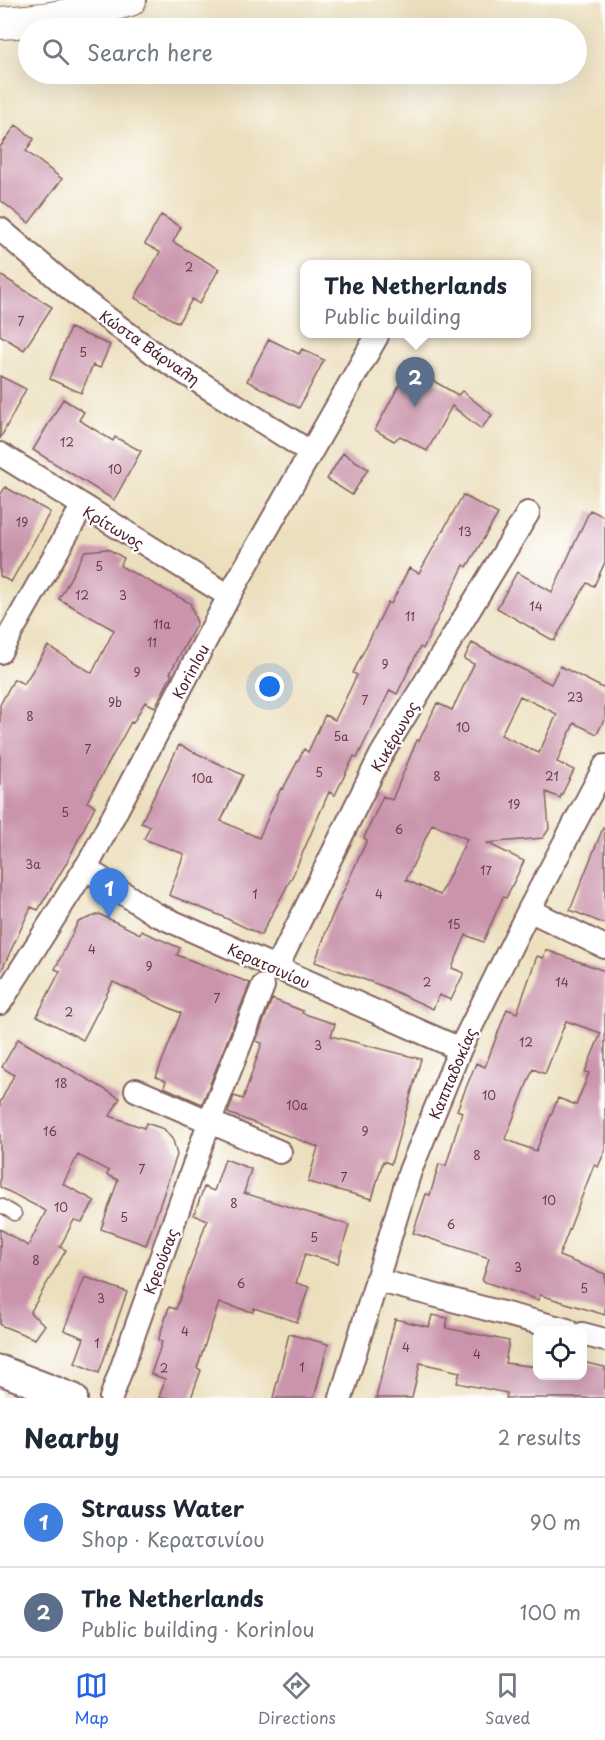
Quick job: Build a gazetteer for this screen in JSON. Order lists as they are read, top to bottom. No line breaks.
{"streets":{"street":["Κώστα Βάρναλη","Κρίτωνος","Korinlou","Κικέρωνος","Κερατσινίου","Καππαδοκίας","Κρεούσας"]},"crossings":[["Κώστα Βάρναλη","Korinlou"],["Κρίτωνος","Korinlou"],["Korinlou","Κερατσινίου"],["Κικέρωνος","Κερατσινίου"],["Κικέρωνος","Κρεούσας"],["Κερατσινίου","Καππαδοκίας"],["Κερατσινίου","Κρεούσας"]],"house_numbers":["2","7","5","12","10","19","13","5","12","3","14","11","11a","11","9","9","23","7","9b","8","10","5a","7","5","8","21","10a","19","5","6","3a","17","1","4","15","4","9","2","14","7","2","12","3","18","10","10a","16","9","8","7","7","10","8","10","5","6","5","8","3","6","5","3","4","1","4","4","1","2"],"page":{"search":"Search here","popup":["The Netherlands","Public building"],"pins":["2","1"],"heading":["Nearby","2 results"],"list":[{"mark":"1","name":"Strauss Water","note":"Shop · Κερατσινίου","value":"90 m"},{"mark":"2","name":"The Netherlands","note":"Public building · Korinlou","value":"100 m"}],"nav":["Map","Directions","Saved"]}}
